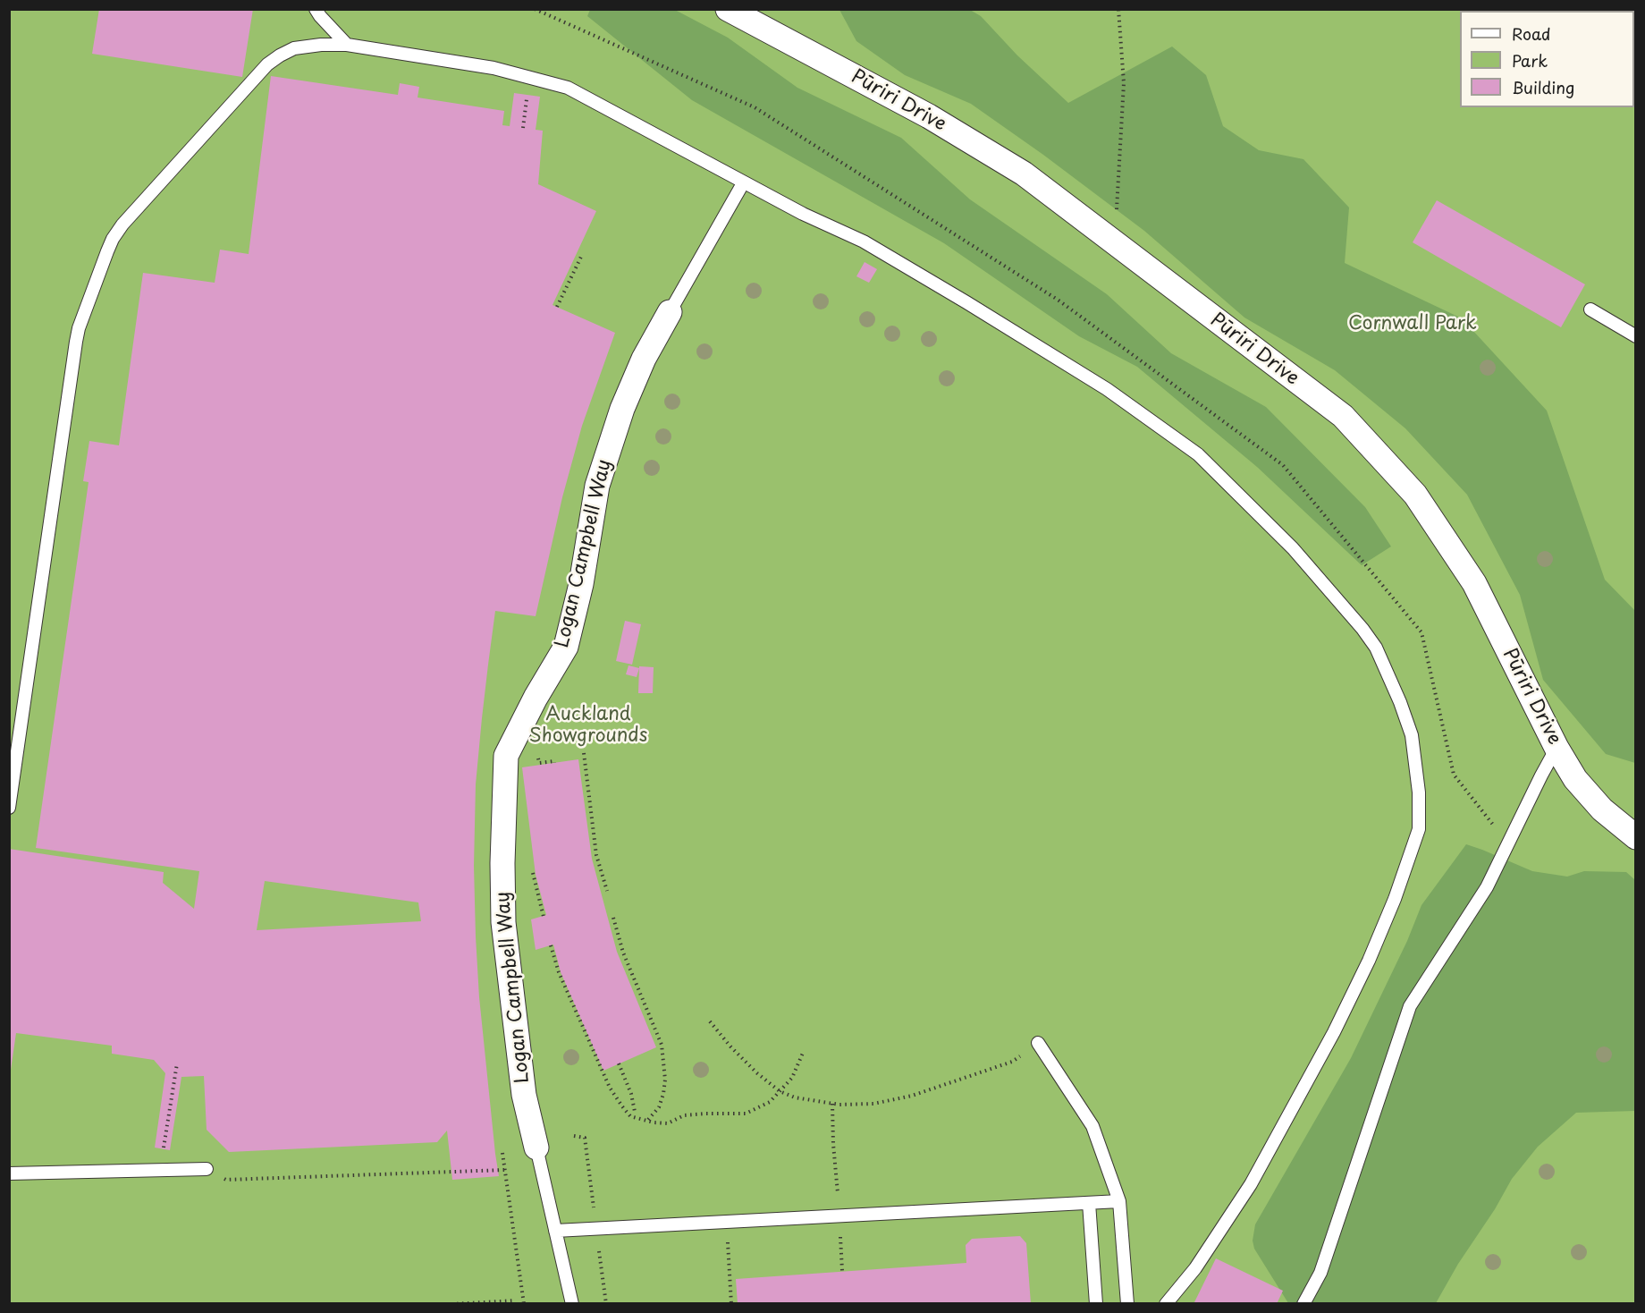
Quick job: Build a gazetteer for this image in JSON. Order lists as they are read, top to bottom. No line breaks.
{"streets":{"street":["Pūriri Drive","Logan Campbell Way"]},"parks":["Cornwall Park","Auckland Showgrounds"],"legend":["Road","Park","Building"]}
